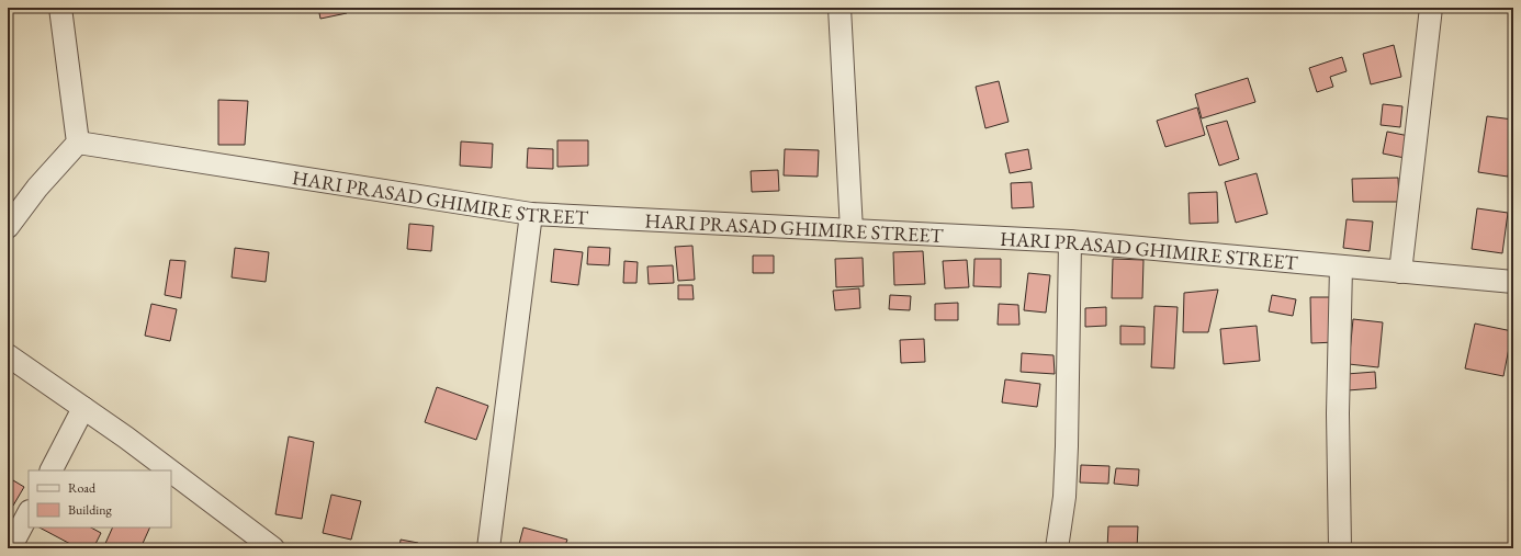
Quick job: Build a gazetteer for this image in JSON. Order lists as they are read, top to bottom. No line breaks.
{"streets":{"street":["HARI PRASAD GHIMIRE STREET"]},"legend":["Road","Building"]}
